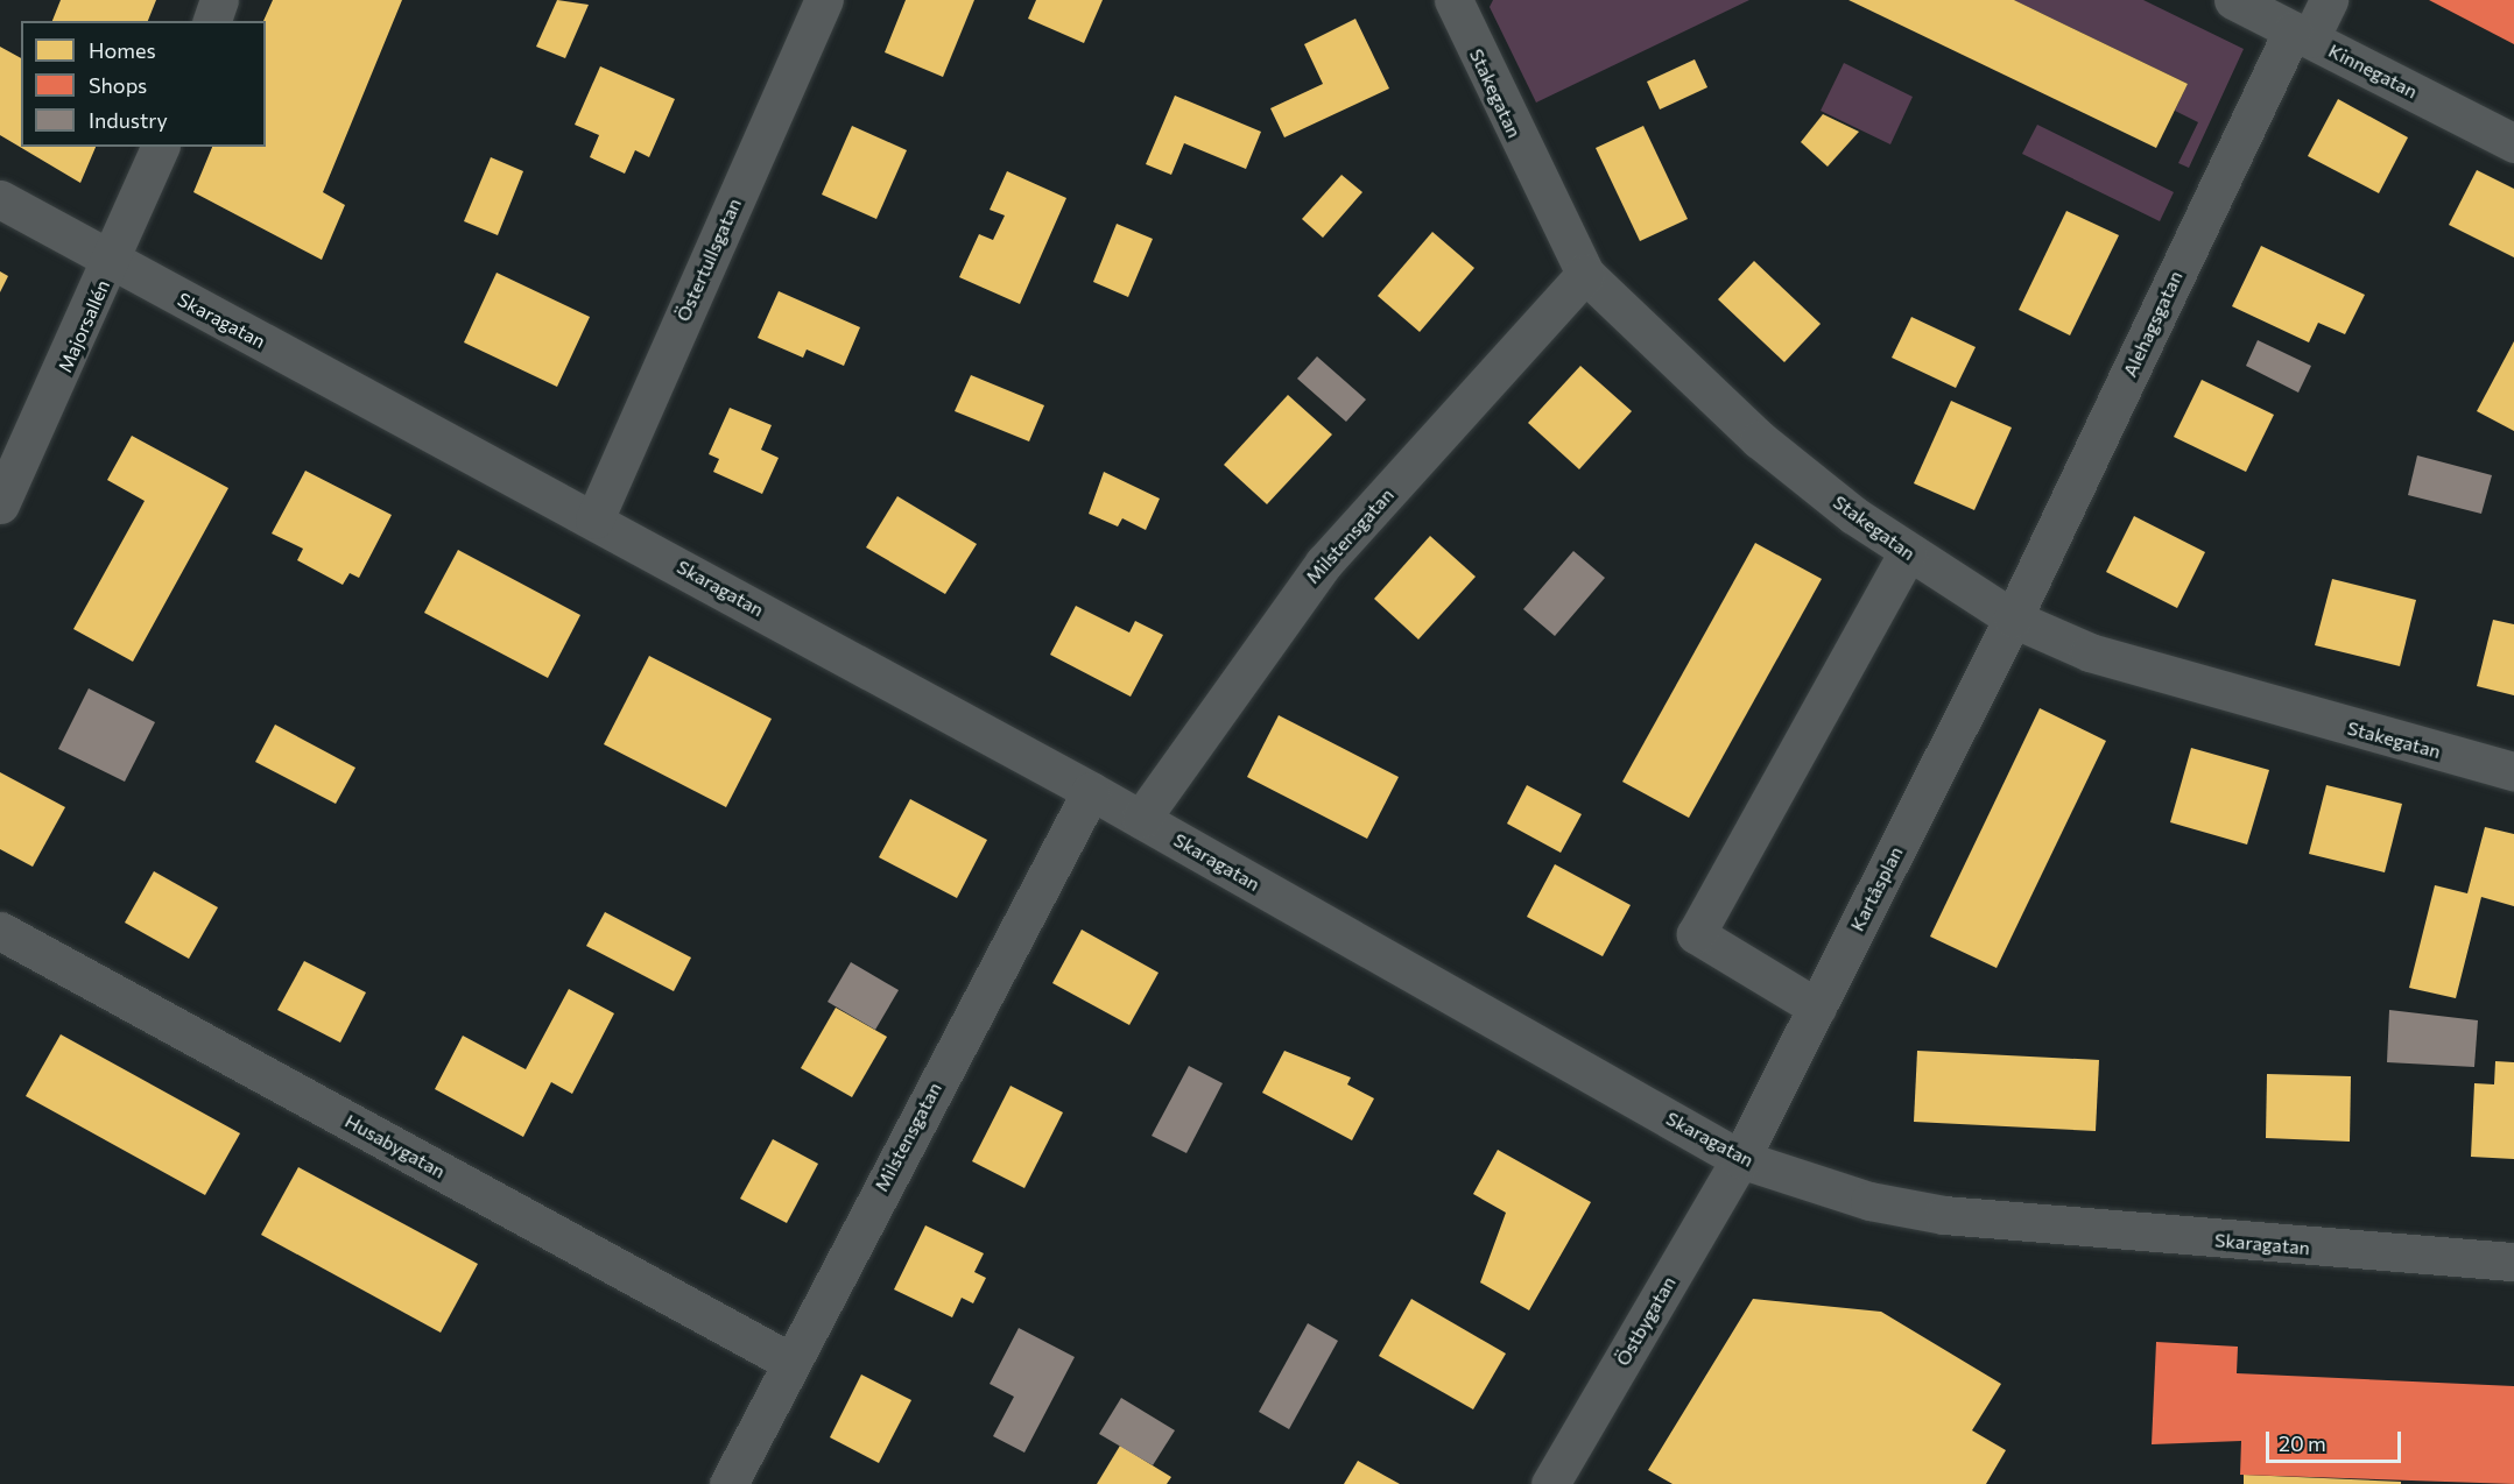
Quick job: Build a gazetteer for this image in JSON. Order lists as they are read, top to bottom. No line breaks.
{"streets":{"street":["Kinnegatan","Stakegatan","Östertullsgatan","Skaragatan","Alehagsgatan","Majorsallén","Milstensgatan","Kartåsplan","Husabygatan","Östbygatan"]},"crossings":[["Kinnegatan","Alehagsgatan"],["Stakegatan","Alehagsgatan"],["Stakegatan","Milstensgatan"],["Stakegatan","Kartåsplan"],["Östertullsgatan","Skaragatan"],["Skaragatan","Majorsallén"],["Skaragatan","Milstensgatan"],["Skaragatan","Kartåsplan"],["Skaragatan","Östbygatan"],["Alehagsgatan","Kartåsplan"],["Milstensgatan","Husabygatan"],["Kartåsplan","Östbygatan"]],"legend":["Homes","Shops","Industry"],"scale_bar":"20 m"}
